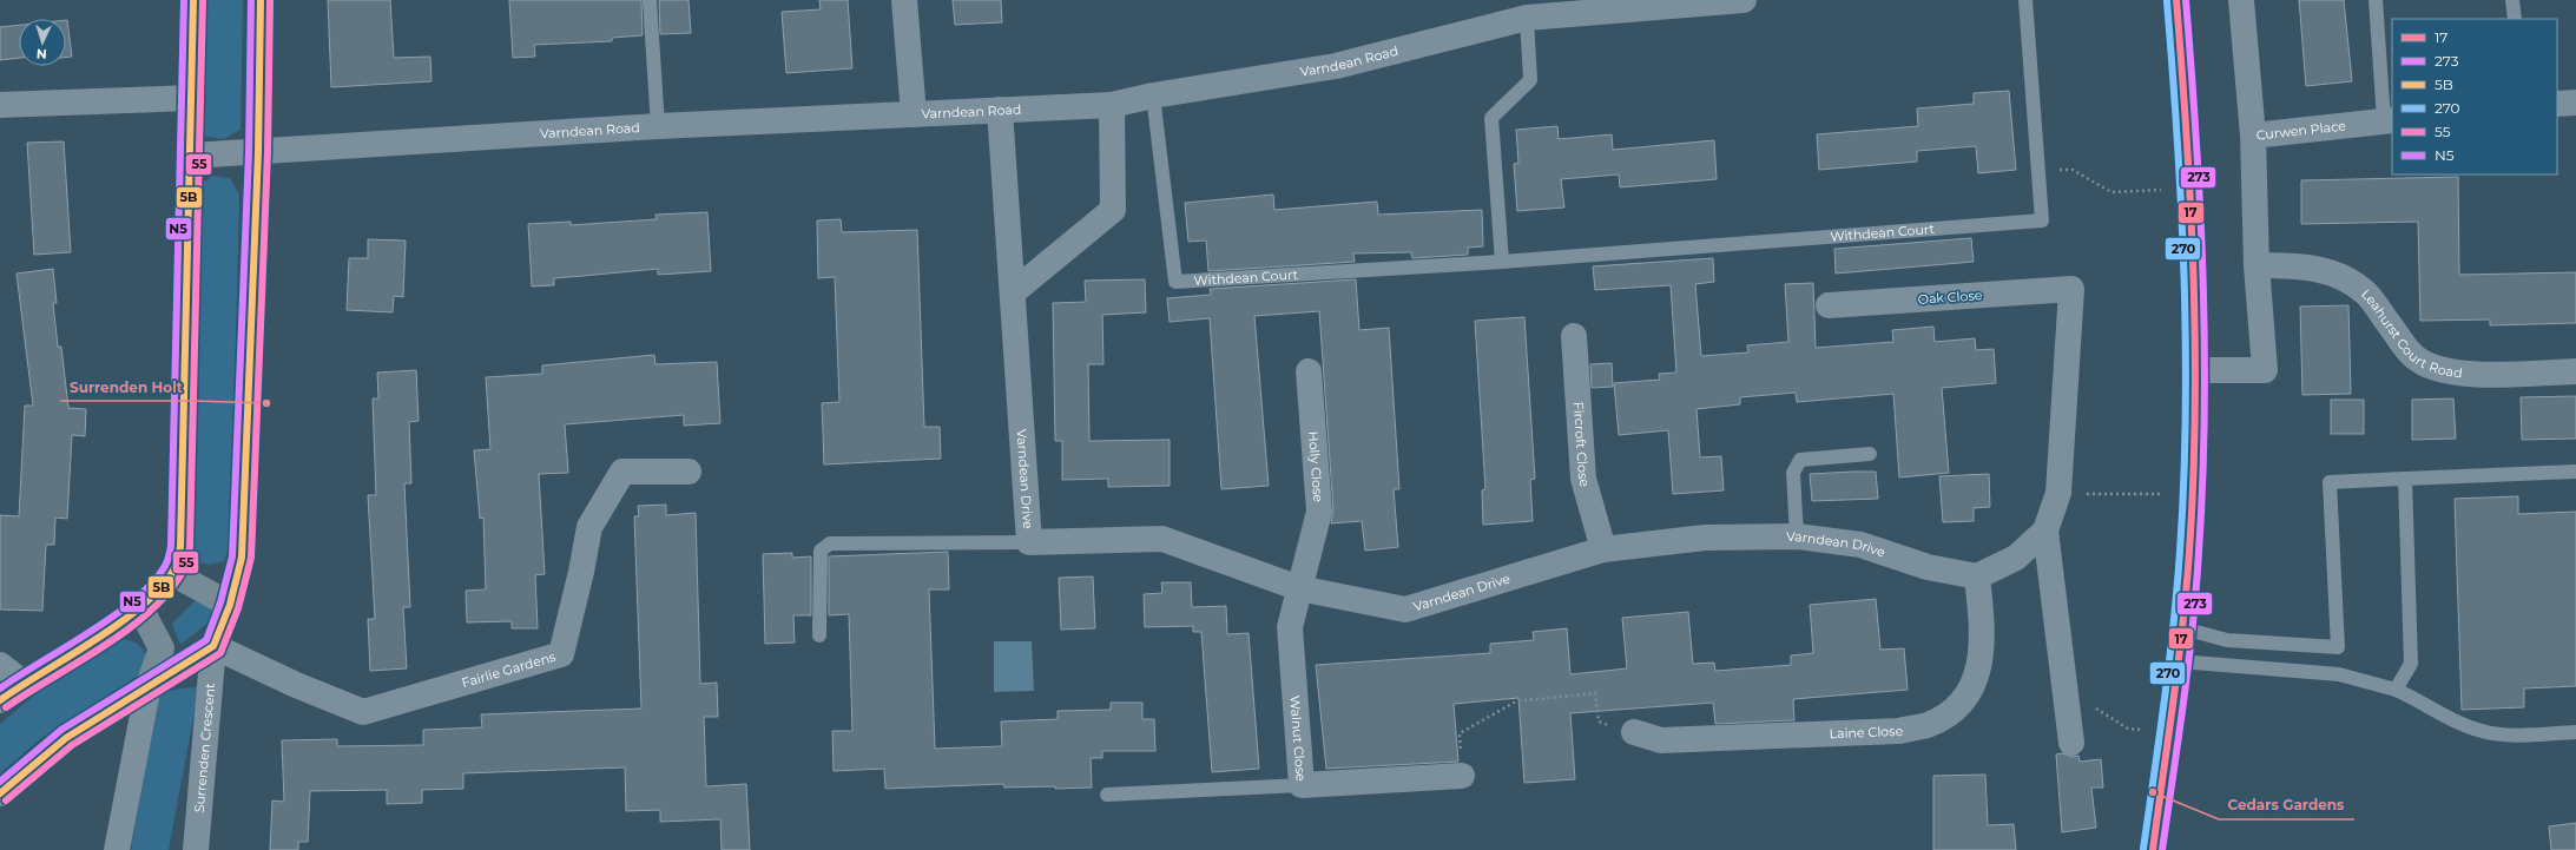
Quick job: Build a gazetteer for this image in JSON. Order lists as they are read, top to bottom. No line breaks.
{"streets":{"street":["Varndean Road","Curwen Place","Oak Close","Leahurst Court Road","Fircroft Close","Holly Close","Varndean Drive","Fairlie Gardens","Laine Close","Walnut Close","Surrenden Crescent"],"lane":["Withdean Court"]},"crossings":[["Varndean Road","Withdean Court"],["Varndean Road","Varndean Drive"],["Fircroft Close","Varndean Drive"],["Holly Close","Varndean Drive"],["Holly Close","Walnut Close"],["Varndean Drive","Laine Close"],["Varndean Drive","Walnut Close"],["Fairlie Gardens","Surrenden Crescent"]],"places":["Surrenden Holt","Cedars Gardens"],"lines":["transit line 17","transit line 273","transit line 5B","transit line 55","transit line N5","transit line 270"],"legend":["17","273","5B","270","55","N5"],"north":"bottom"}
